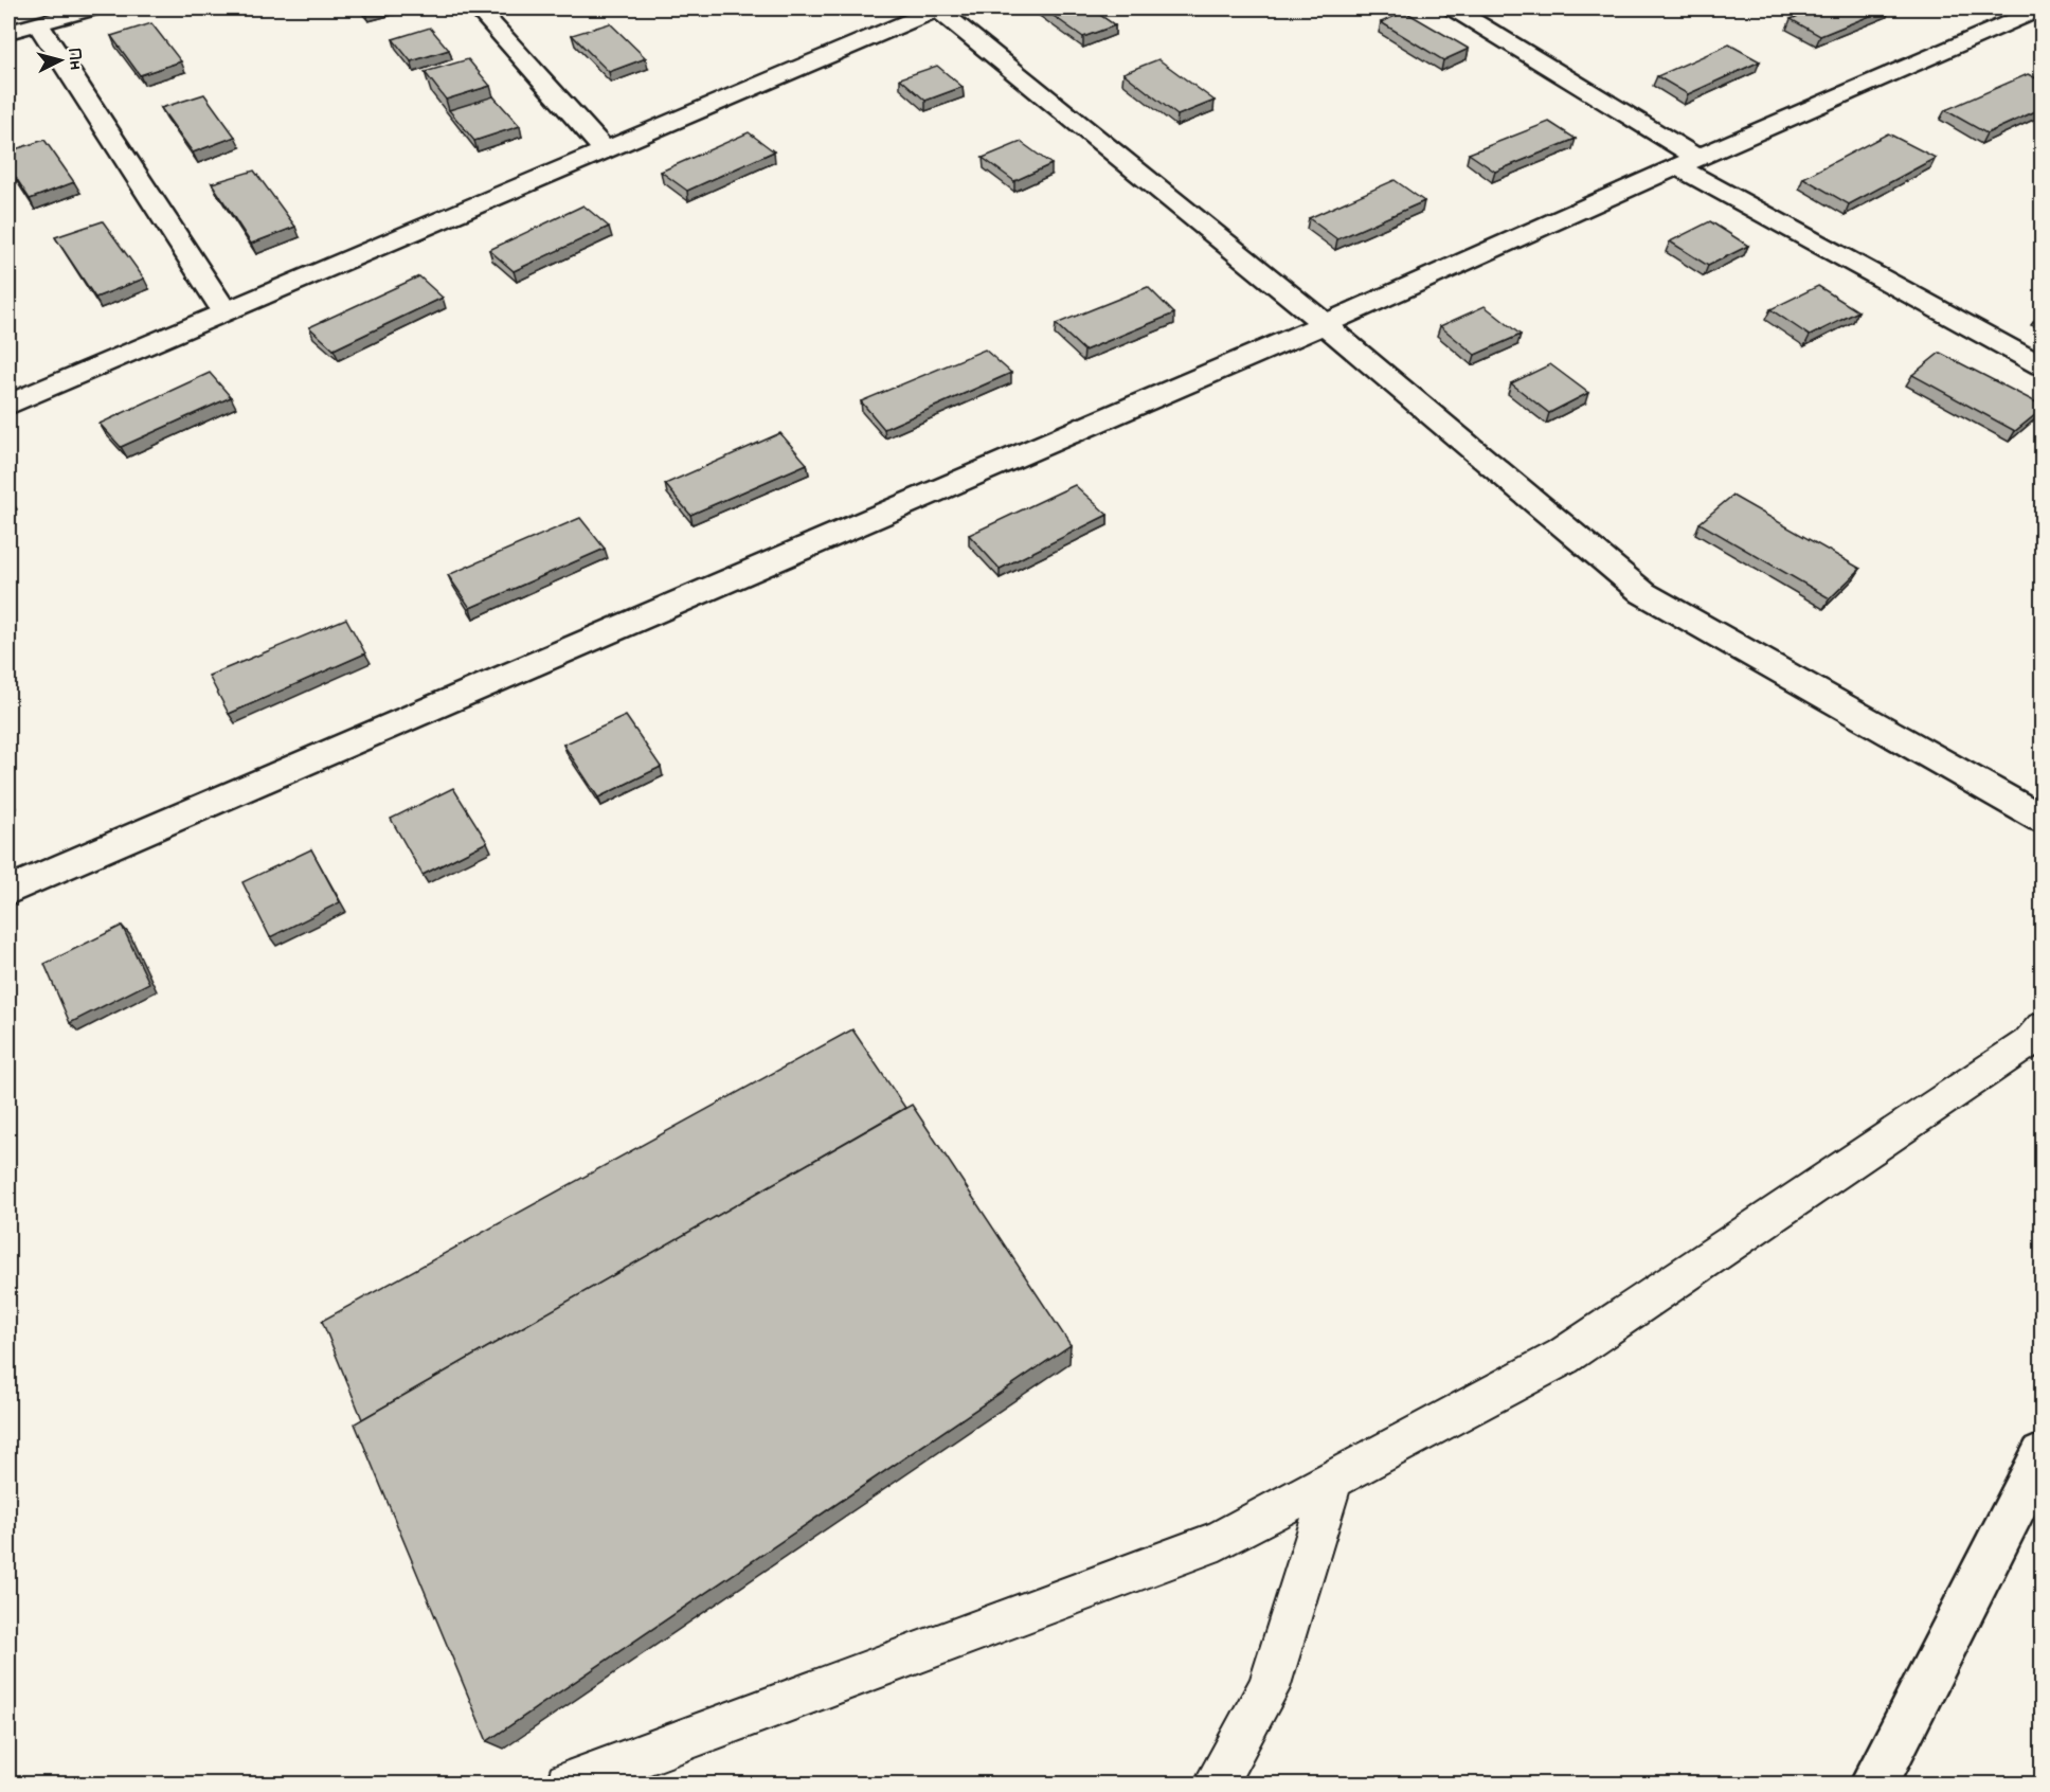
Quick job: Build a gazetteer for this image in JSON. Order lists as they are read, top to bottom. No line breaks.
{"north":"right"}
